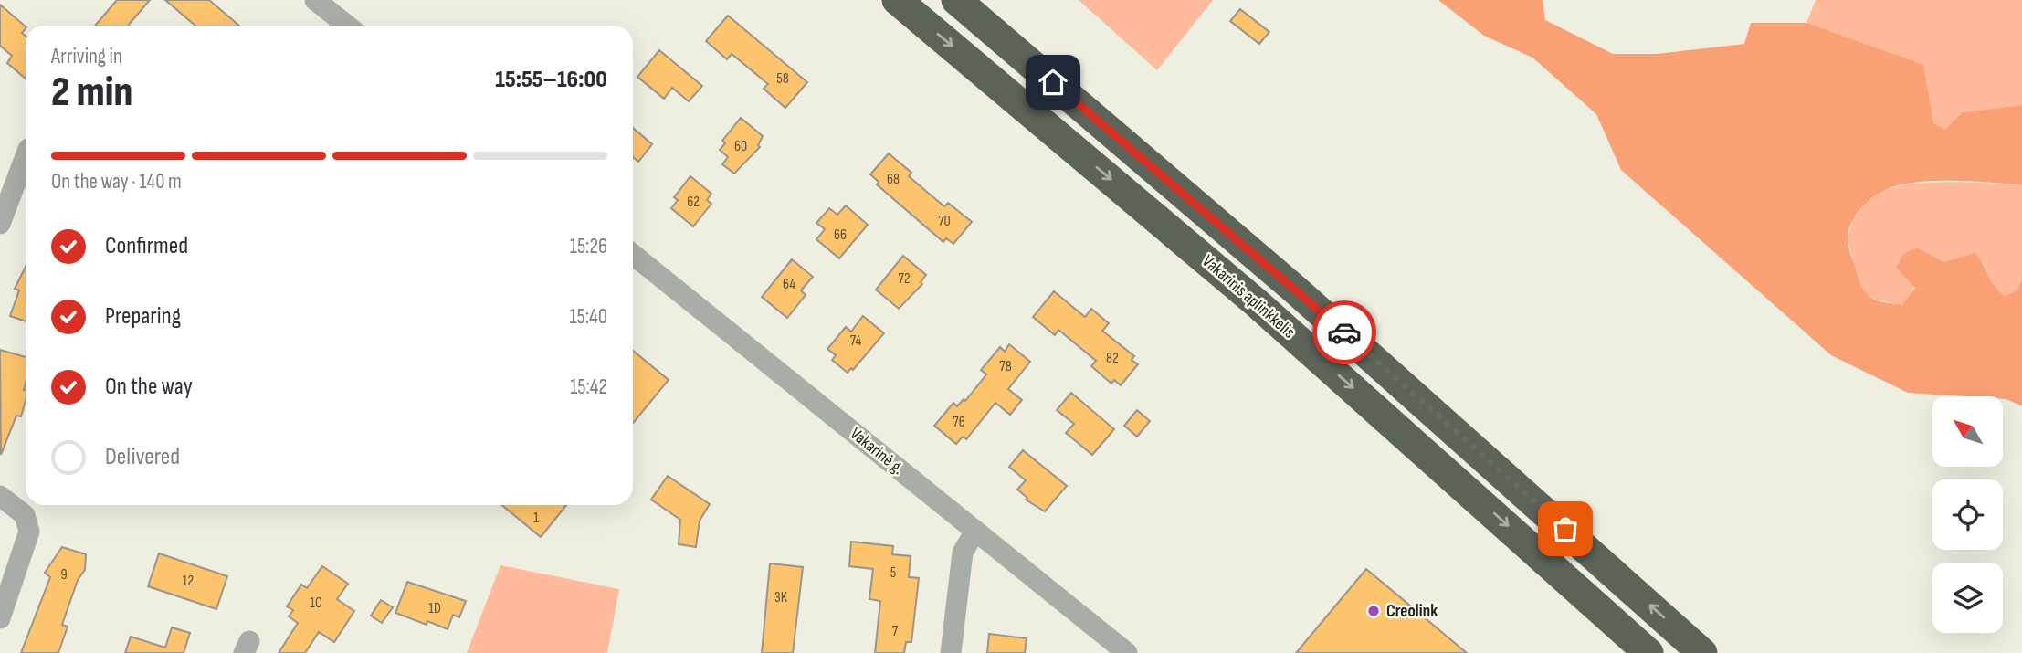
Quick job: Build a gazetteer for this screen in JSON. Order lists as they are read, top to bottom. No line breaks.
{"streets":{"highway":["Vakarinis aplinkkelis"],"street":["Vakarinė g."]},"places":["Creolink"],"house_numbers":["58","60","68","62","70","66","72","64","74","82","78","76","1","5","9","12","3K","1C","1D","7"],"north":"top left","page":{"heading":["2 min","Arriving in","15:55–16:00"],"bar":"On the way · 140 m","list":[["Confirmed","15:26"],["Preparing","15:40"],["On the way","15:42"],"Delivered"]}}
